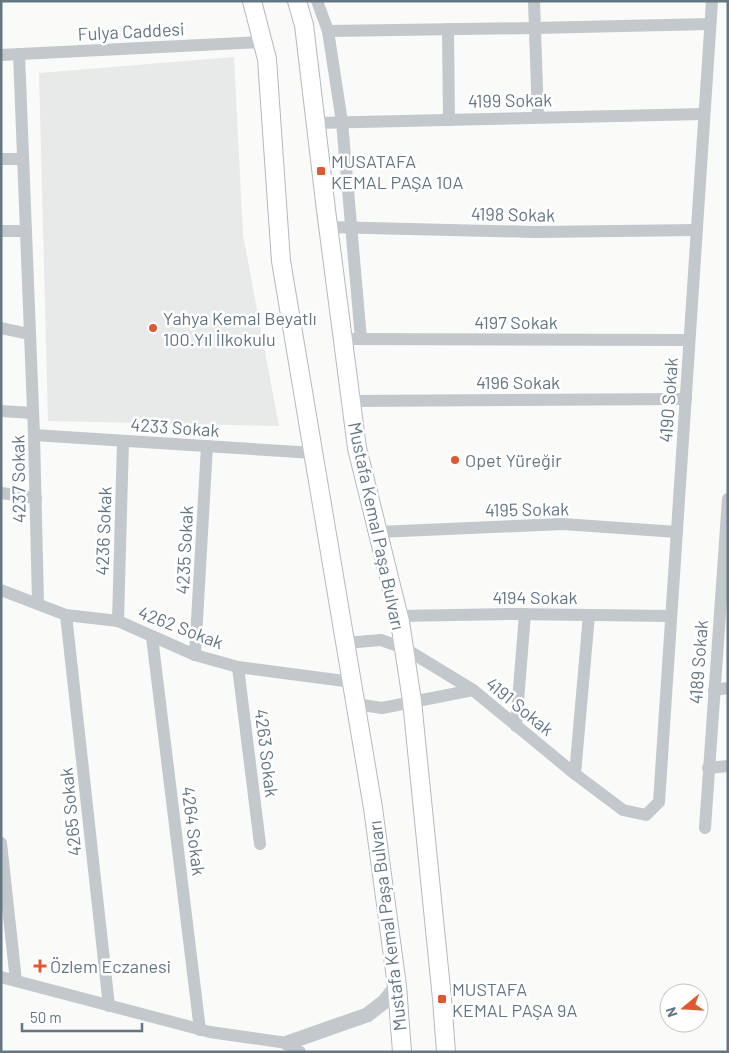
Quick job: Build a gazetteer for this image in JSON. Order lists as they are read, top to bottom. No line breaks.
{"streets":{"main road":["Mustafa Kemal Paşa Bulvarı"],"street":["Fulya Caddesi","4199 Sokak","4198 Sokak","4197 Sokak","4196 Sokak","4190 Sokak","4233 Sokak","4237 Sokak","4195 Sokak","4236 Sokak","4235 Sokak","4194 Sokak","4262 Sokak","4189 Sokak","4191 Sokak","4263 Sokak","4265 Sokak","4264 Sokak"]},"crossings":[["Fulya Caddesi","4237 Sokak"],["Fulya Caddesi","Mustafa Kemal Paşa Bulvarı"],["4199 Sokak","4190 Sokak"],["4199 Sokak","Mustafa Kemal Paşa Bulvarı"],["4198 Sokak","4190 Sokak"],["4198 Sokak","Mustafa Kemal Paşa Bulvarı"],["4197 Sokak","4190 Sokak"],["4197 Sokak","Mustafa Kemal Paşa Bulvarı"],["4196 Sokak","4190 Sokak"],["4196 Sokak","Mustafa Kemal Paşa Bulvarı"],["4190 Sokak","4195 Sokak"],["4190 Sokak","4194 Sokak"],["4190 Sokak","4191 Sokak"],["4233 Sokak","4237 Sokak"],["4233 Sokak","Mustafa Kemal Paşa Bulvarı"],["4233 Sokak","4236 Sokak"],["4233 Sokak","4235 Sokak"],["4237 Sokak","4262 Sokak"],["4195 Sokak","Mustafa Kemal Paşa Bulvarı"],["Mustafa Kemal Paşa Bulvarı","4194 Sokak"],["Mustafa Kemal Paşa Bulvarı","4262 Sokak"],["Mustafa Kemal Paşa Bulvarı","4191 Sokak"],["4236 Sokak","4262 Sokak"],["4235 Sokak","4262 Sokak"],["4262 Sokak","4263 Sokak"],["4262 Sokak","4265 Sokak"],["4262 Sokak","4264 Sokak"]],"places":{"transit":["MUSATAFA KEMAL PAŞA 10A","MUSTAFA KEMAL PAŞA 9A"],"other":["Yahya Kemal Beyatlı 100.Yıl İlkokulu","Opet Yüreğir"],"health":["Özlem Eczanesi"]},"scale_bar":"50 m","north":"left"}
